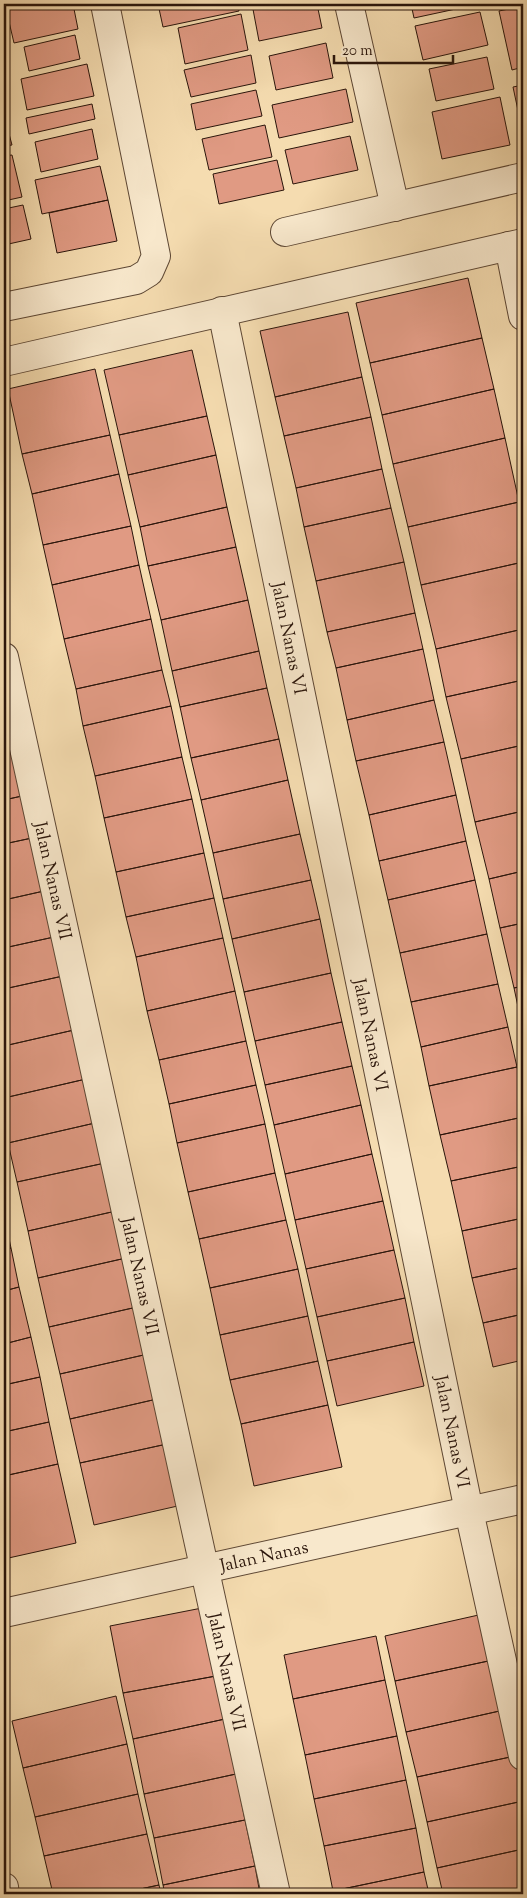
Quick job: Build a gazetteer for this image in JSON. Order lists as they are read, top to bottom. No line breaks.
{"streets":{"street":["Jalan Nanas VI","Jalan Nanas VII","Jalan Nanas"]},"crossings":[["Jalan Nanas VI","Jalan Nanas"],["Jalan Nanas VII","Jalan Nanas"]],"scale_bar":"20 m"}
